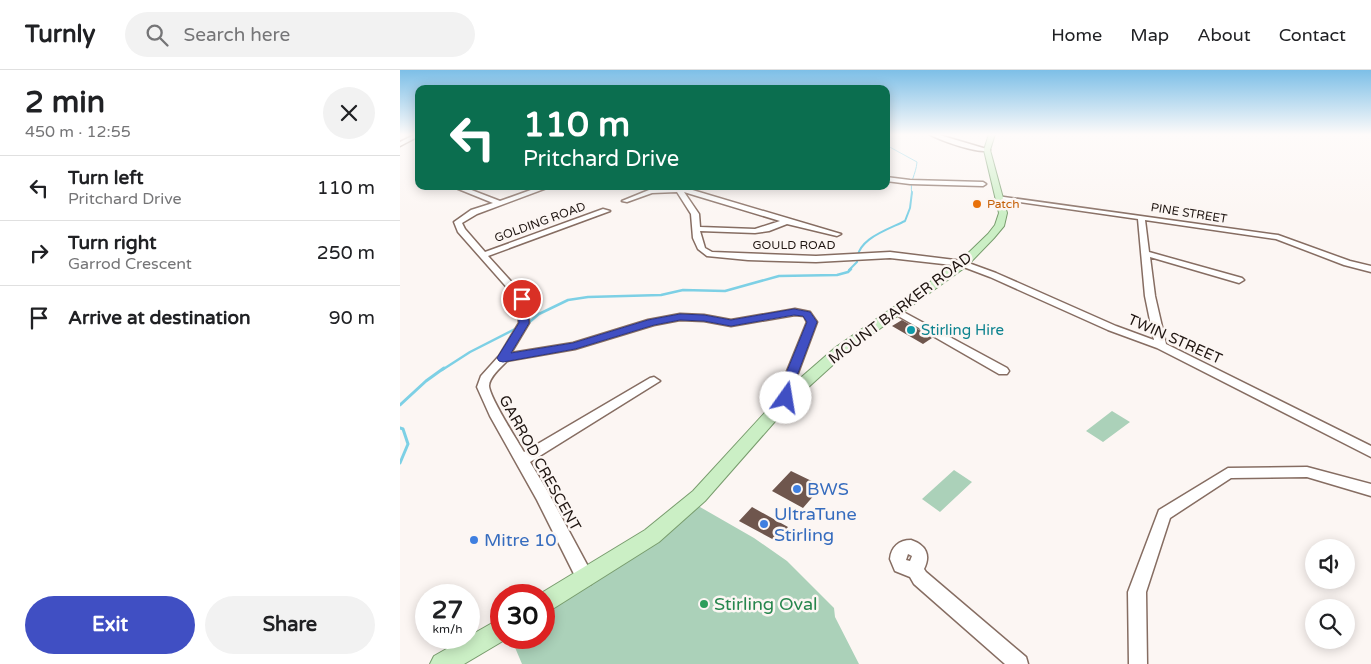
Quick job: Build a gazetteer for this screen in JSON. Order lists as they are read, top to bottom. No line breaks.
{"streets":{"main road":["MOUNT BARKER ROAD"],"street":["PINE STREET","GOLDING ROAD","GOULD ROAD","TWIN STREET","GARROD CRESCENT"]},"crossings":[["PINE STREET","MOUNT BARKER ROAD"],["GOLDING ROAD","GARROD CRESCENT"],["GOULD ROAD","MOUNT BARKER ROAD"],["GOULD ROAD","TWIN STREET"],["MOUNT BARKER ROAD","TWIN STREET"],["MOUNT BARKER ROAD","GARROD CRESCENT"]],"places":["Patch","Stirling Hire","BWS","UltraTune Stirling","Mitre 10","Stirling Oval"],"page":{"header":"Turnly","search":"Search here","nav":["Home","Map","About","Contact"],"heading":["2 min","450 m · 12:55"],"turn":["110 m","Pritchard Drive"],"list":[{"name":"Turn left","note":"Pritchard Drive","value":"110 m"},{"name":"Turn right","note":"Garrod Crescent","value":"250 m"},{"name":"Arrive at destination","value":"90 m"}],"speed":"27 km/h","limit":"30","buttons":["Exit","Share"]}}
